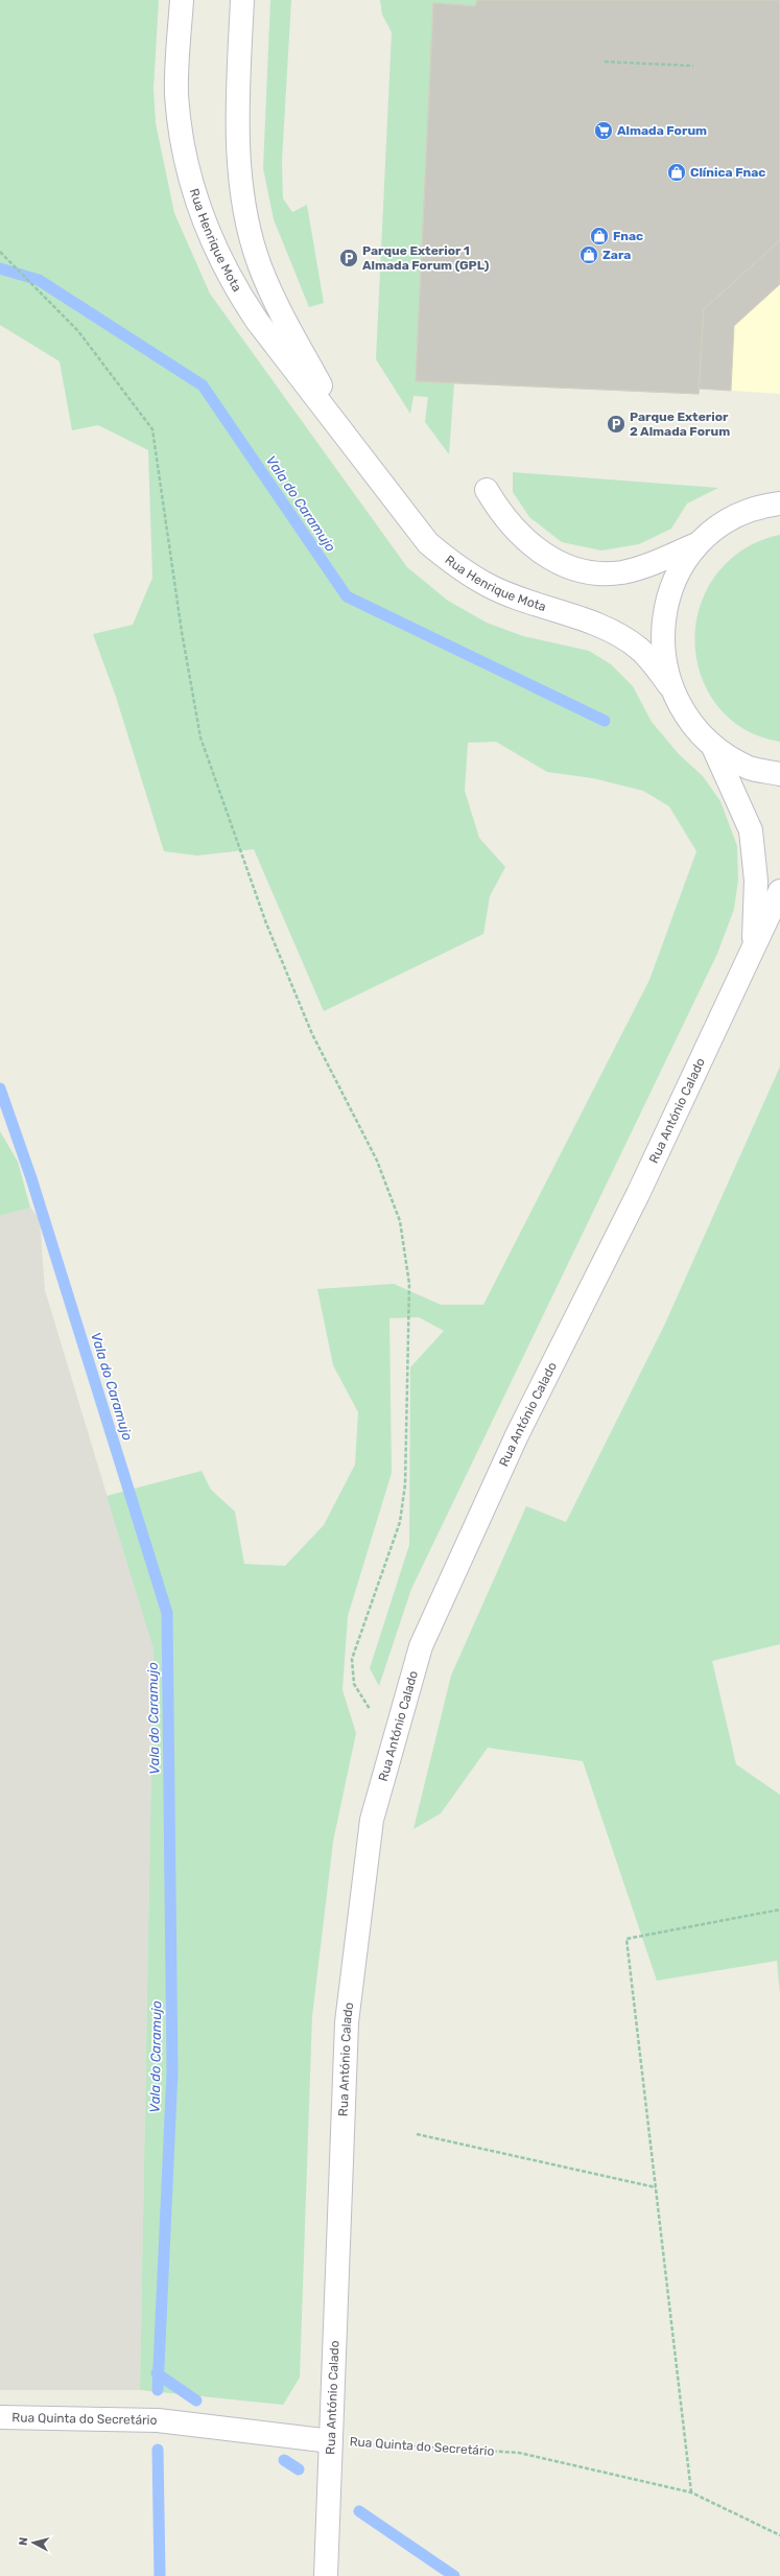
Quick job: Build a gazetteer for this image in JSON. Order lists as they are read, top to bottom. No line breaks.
{"streets":{"street":["Rua Henrique Mota","Rua António Calado","Rua Quinta do Secretário"]},"crossings":[["Rua António Calado","Rua Quinta do Secretário"]],"water":["Vala do Caramujo"],"places":{"supermarket":["Almada Forum"],"shop":["Clínica Fnac","Fnac","Zara"],"parking":["Parque Exterior 1 Almada Forum (GPL)","Parque Exterior 2 Almada Forum"]},"north":"left"}
